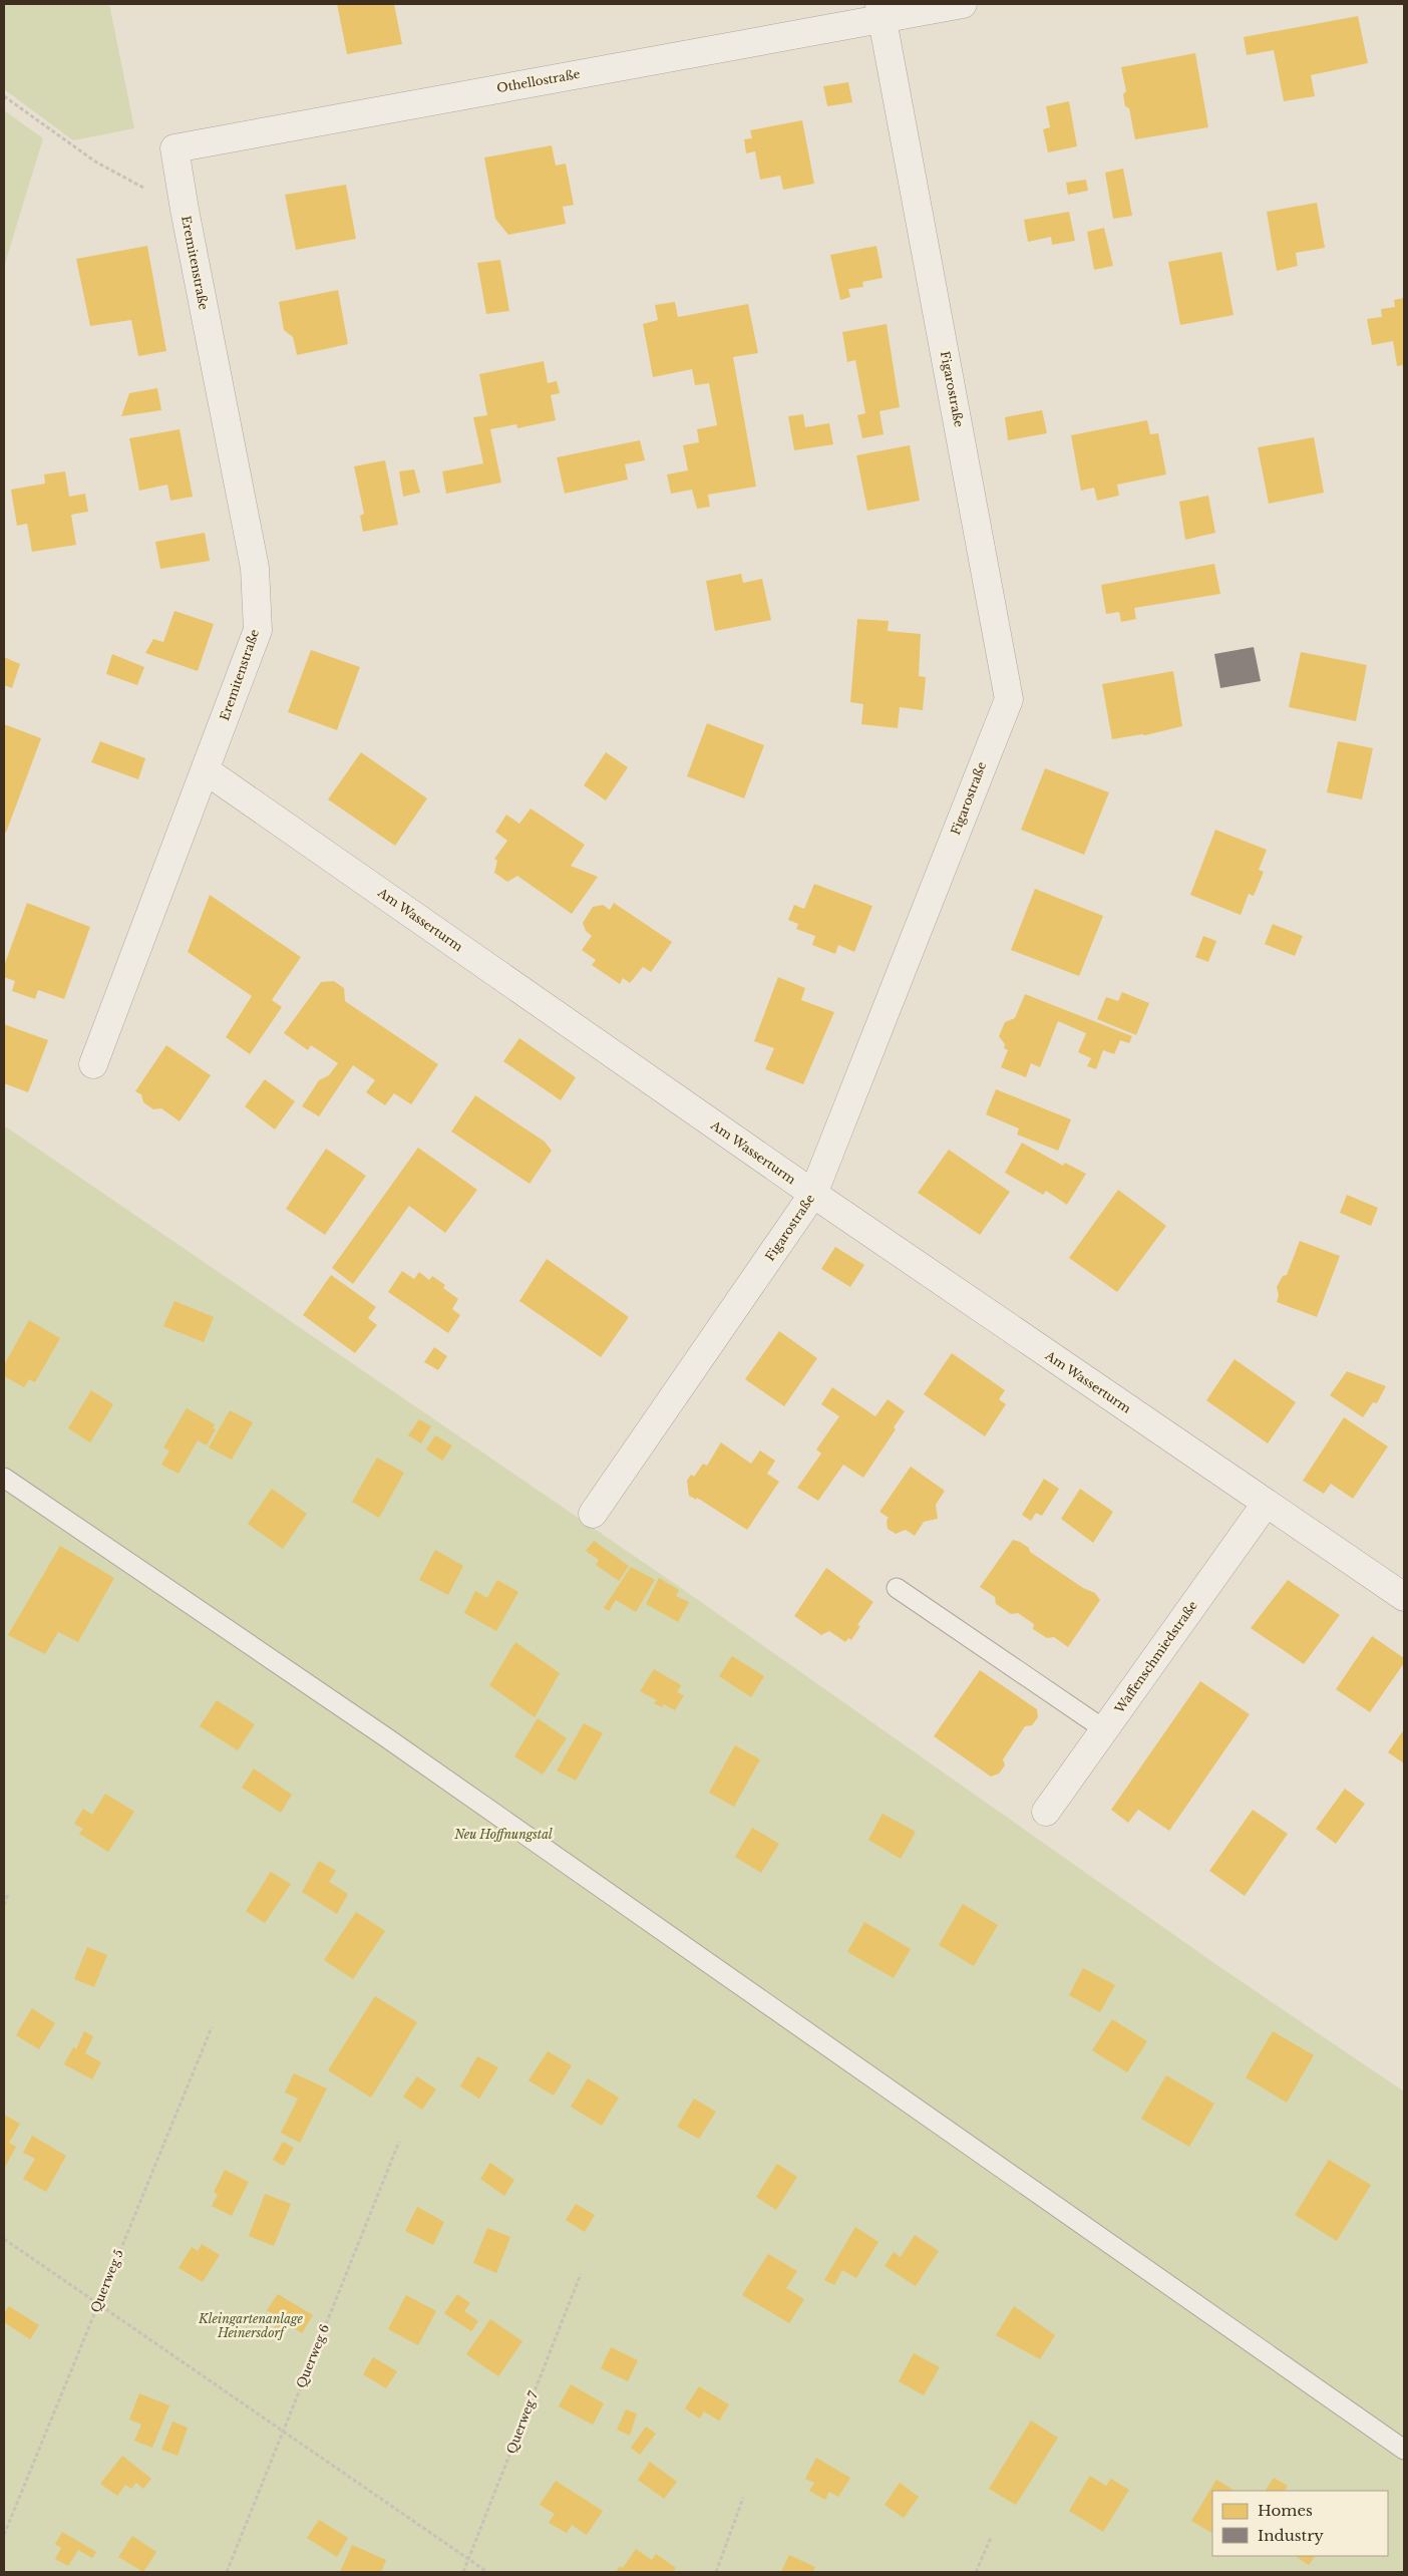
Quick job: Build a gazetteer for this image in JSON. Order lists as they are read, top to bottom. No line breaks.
{"streets":{"street":["Othellostraße","Eremitenstraße","Figarostraße","Am Wasserturm","Waffenschmiedstraße"],"path":["Querweg 5","Querweg 6","Querweg 7"]},"crossings":[["Othellostraße","Eremitenstraße"],["Othellostraße","Figarostraße"],["Eremitenstraße","Am Wasserturm"],["Figarostraße","Am Wasserturm"],["Am Wasserturm","Waffenschmiedstraße"]],"parks":["Neu Hoffnungstal","Kleingartenanlage Heinersdorf"],"legend":["Homes","Industry"]}
